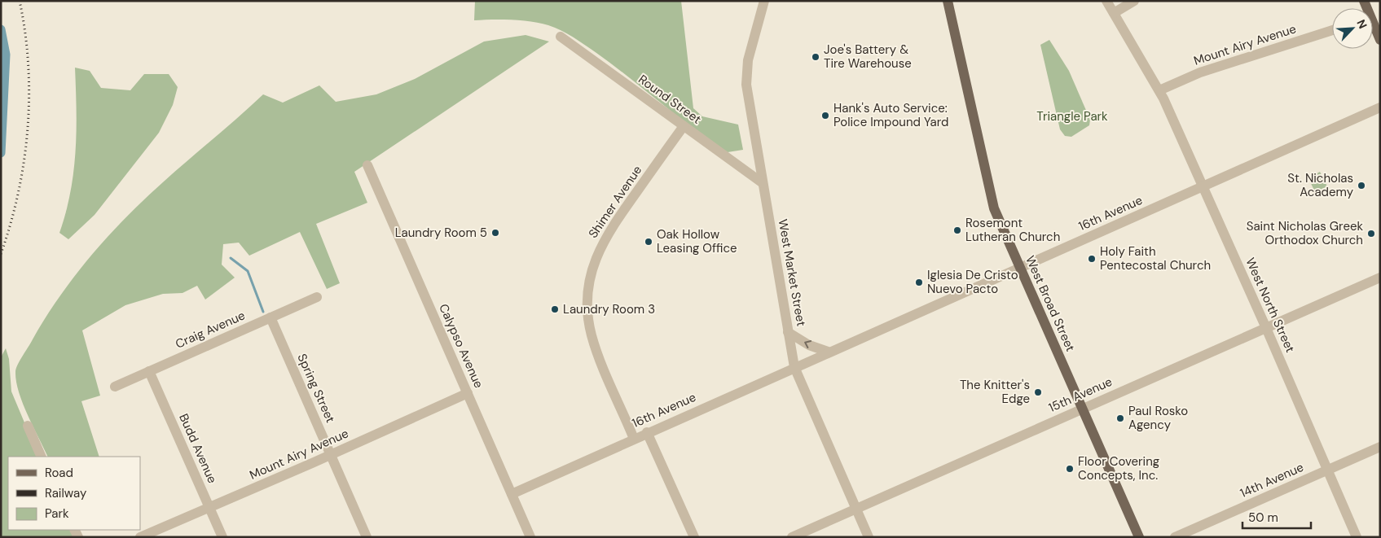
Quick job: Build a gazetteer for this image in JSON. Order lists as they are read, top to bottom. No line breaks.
{"streets":{"main road":["West Broad Street"],"street":["Mount Airy Avenue","Round Street","Shimer Avenue","16th Avenue","West Market Street","West North Street","Craig Avenue","Calypso Avenue","Spring Street","15th Avenue","Budd Avenue","14th Avenue"]},"crossings":[["Mount Airy Avenue","West North Street"],["Mount Airy Avenue","Calypso Avenue"],["Mount Airy Avenue","Spring Street"],["Mount Airy Avenue","Budd Avenue"],["Round Street","Shimer Avenue"],["Round Street","West Market Street"],["Shimer Avenue","16th Avenue"],["16th Avenue","West Market Street"],["16th Avenue","West Broad Street"],["16th Avenue","West North Street"],["16th Avenue","Calypso Avenue"],["West Market Street","15th Avenue"],["West Broad Street","15th Avenue"],["West North Street","15th Avenue"],["West North Street","14th Avenue"],["Craig Avenue","Spring Street"],["Craig Avenue","Budd Avenue"]],"parks":["Triangle Park"],"places":["Joe's Battery & Tire Warehouse","Hank's Auto Service: Police Impound Yard","St. Nicholas Academy","Rosemont Lutheran Church","Laundry Room 5","Saint Nicholas Greek Orthodox Church","Oak Hollow Leasing Office","Holy Faith Pentecostal Church","Iglesia De Cristo Nuevo Pacto","Laundry Room 3","The Knitter's Edge","Paul Rosko Agency","Floor Covering Concepts, Inc."],"legend":["Road","Railway","Park"],"scale_bar":"50 m","north":"top right"}
